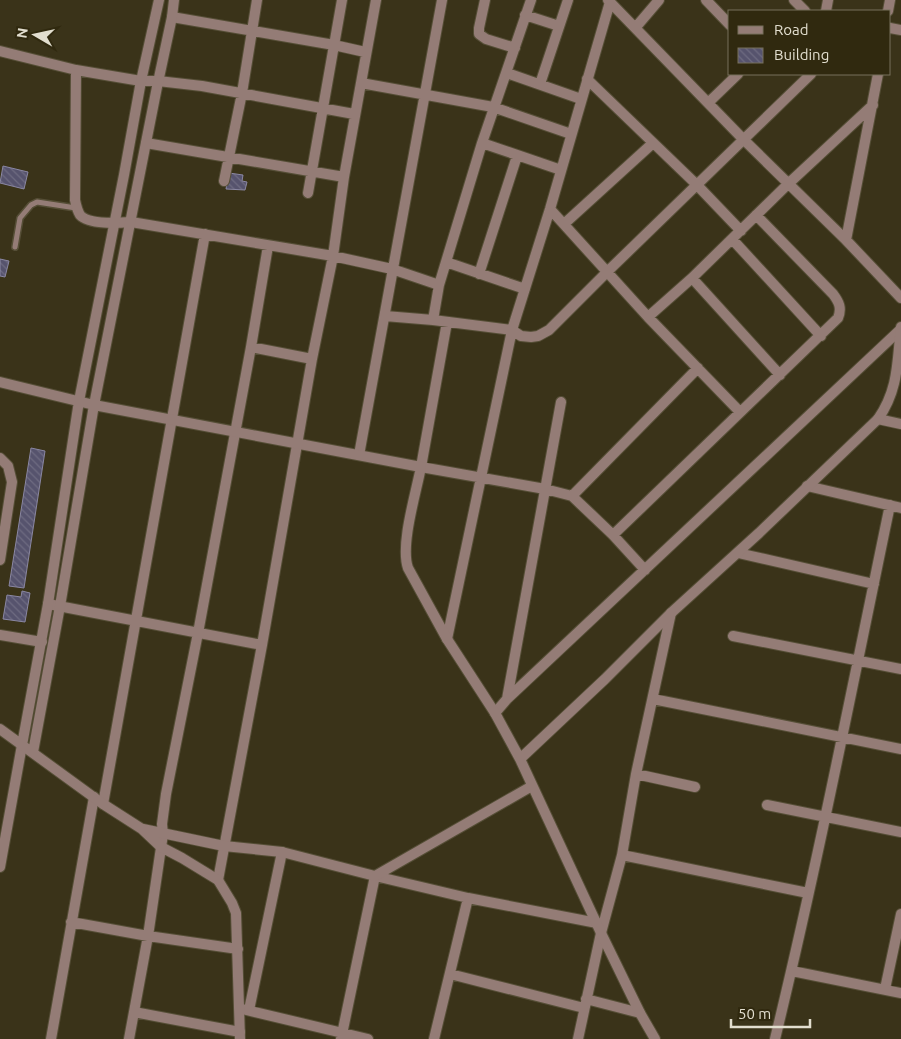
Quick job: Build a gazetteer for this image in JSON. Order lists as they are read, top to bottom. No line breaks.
{"legend":["Road","Building"],"scale_bar":"50 m","north":"left"}
